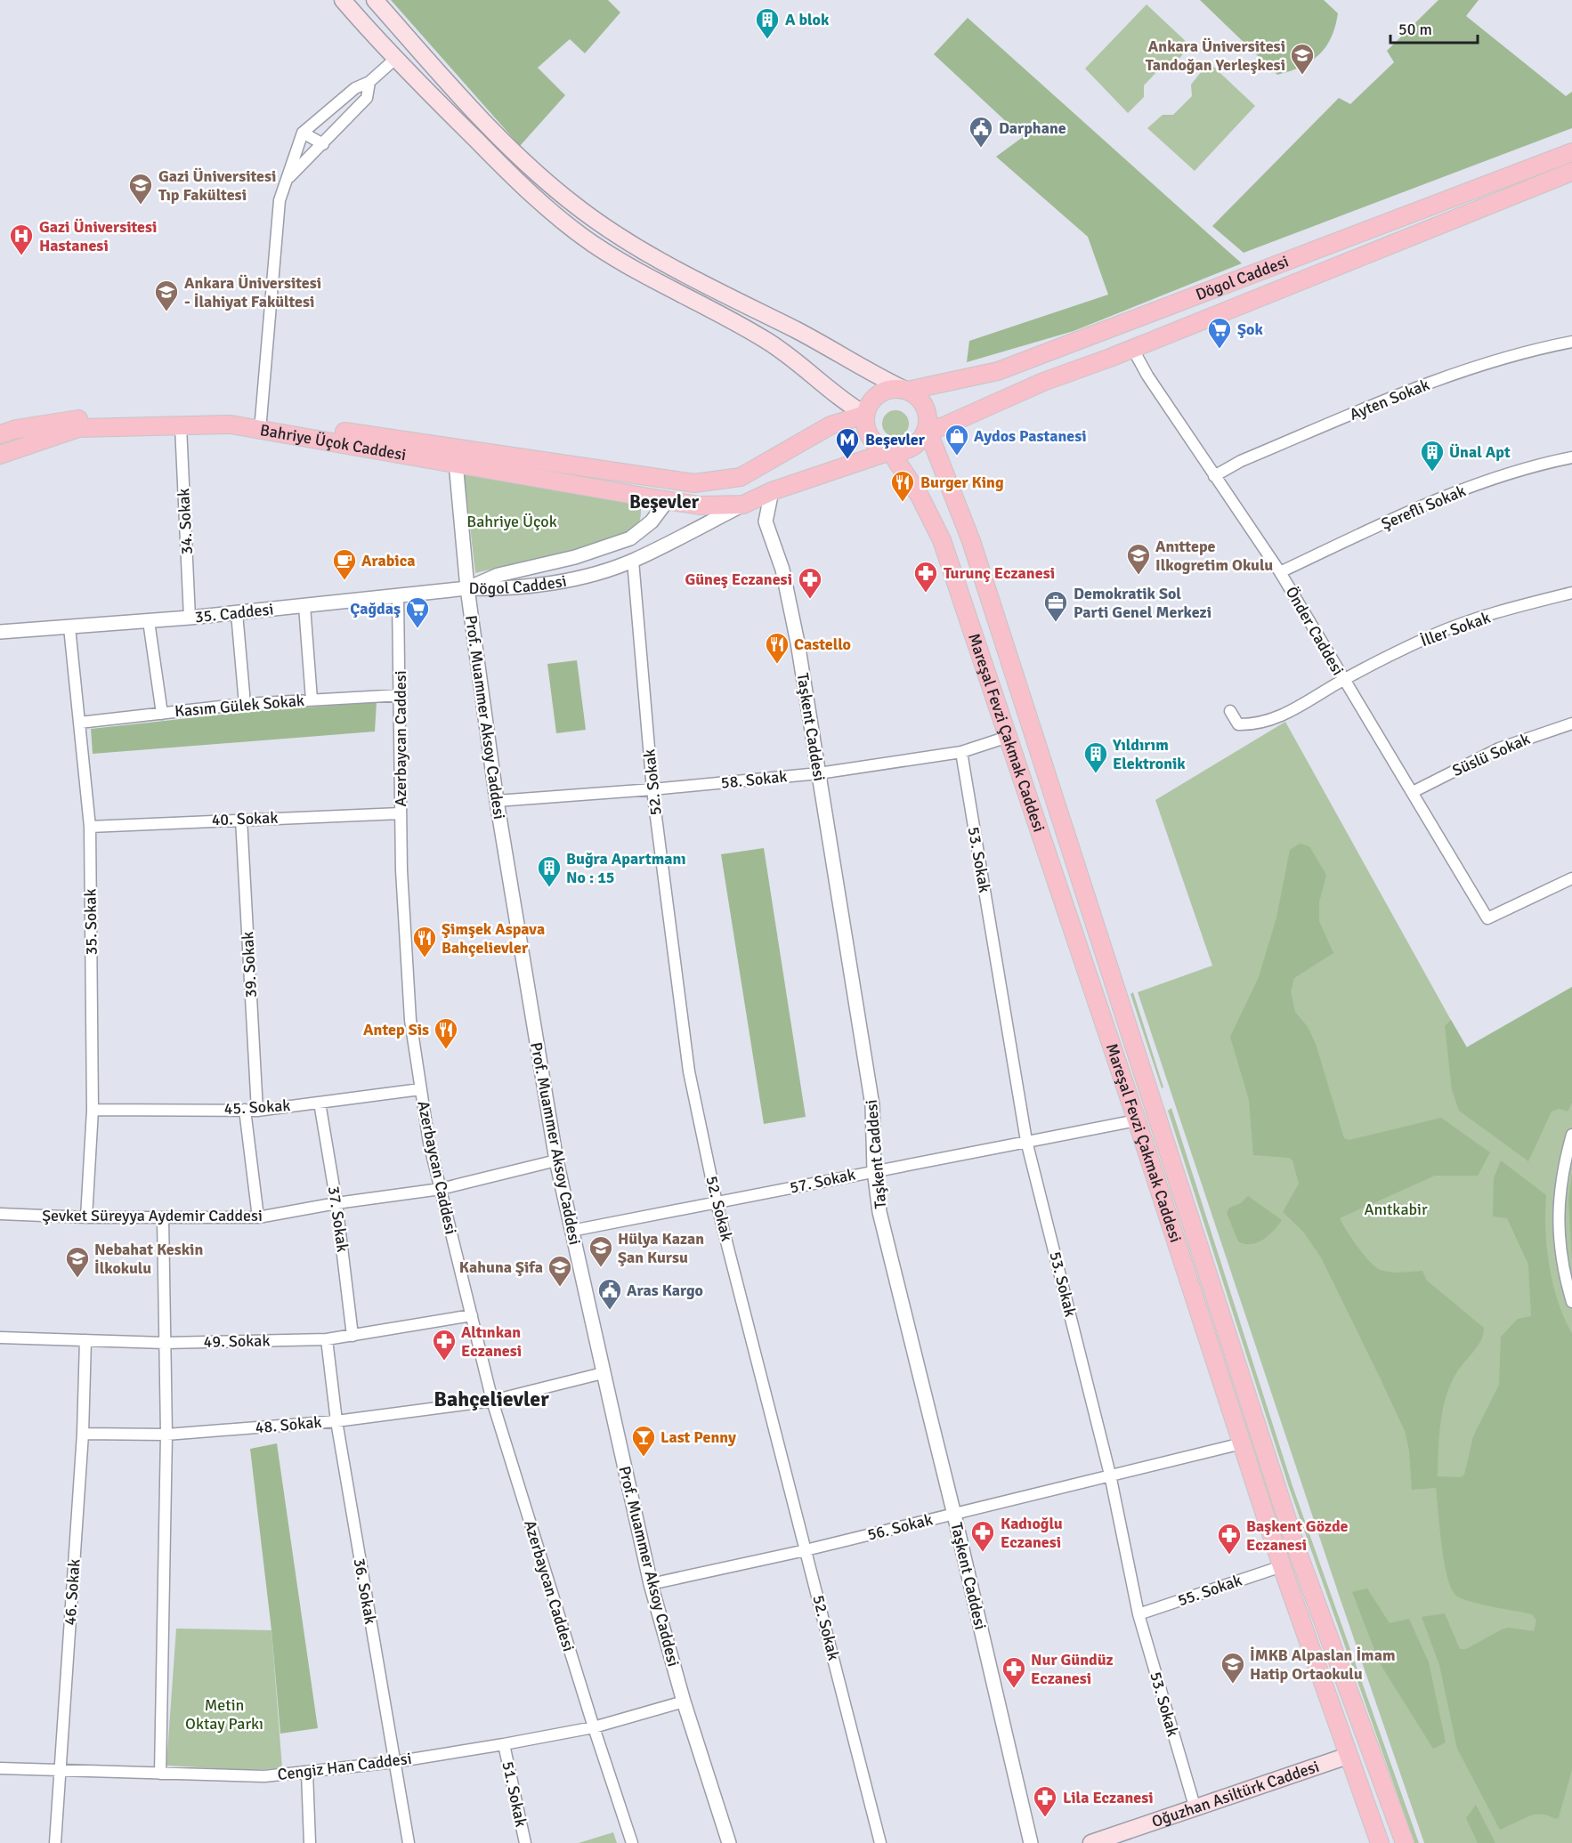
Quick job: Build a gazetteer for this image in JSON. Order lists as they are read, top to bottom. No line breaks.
{"streets":{"main road":["Dögol Caddesi","Bahriye Üçok Caddesi","Mareşal Fevzi Çakmak Caddesi","Oğuzhan Asiltürk Caddesi"],"street":["Ayten Sokak","Şerefli Sokak","34. Sokak","35. Caddesi","İller Sokak","Önder Caddesi","Kasım Gülek Sokak","Prof. Muammer Aksoy Caddesi","Taşkent Caddesi","Azerbaycan Caddesi","Süslü Sokak","58. Sokak","52. Sokak","40. Sokak","53. Sokak","35. Sokak","39. Sokak","45. Sokak","57. Sokak","Şevket Süreyya Aydemir Caddesi","37. Sokak","49. Sokak","48. Sokak","56. Sokak","55. Sokak","36. Sokak","46. Sokak","Cengiz Han Caddesi","51. Sokak"]},"crossings":[["Dögol Caddesi","Bahriye Üçok Caddesi"],["Dögol Caddesi","35. Caddesi"],["Dögol Caddesi","Önder Caddesi"],["Dögol Caddesi","Prof. Muammer Aksoy Caddesi"],["Dögol Caddesi","Taşkent Caddesi"],["Dögol Caddesi","Mareşal Fevzi Çakmak Caddesi"],["Dögol Caddesi","52. Sokak"],["Ayten Sokak","Önder Caddesi"],["Bahriye Üçok Caddesi","34. Sokak"],["Bahriye Üçok Caddesi","Prof. Muammer Aksoy Caddesi"],["Şerefli Sokak","Önder Caddesi"],["34. Sokak","35. Caddesi"],["35. Caddesi","Prof. Muammer Aksoy Caddesi"],["35. Caddesi","Azerbaycan Caddesi"],["35. Caddesi","35. Sokak"],["İller Sokak","Önder Caddesi"],["Önder Caddesi","Süslü Sokak"],["Kasım Gülek Sokak","Azerbaycan Caddesi"],["Kasım Gülek Sokak","35. Sokak"],["Prof. Muammer Aksoy Caddesi","58. Sokak"],["Prof. Muammer Aksoy Caddesi","57. Sokak"],["Prof. Muammer Aksoy Caddesi","Şevket Süreyya Aydemir Caddesi"],["Prof. Muammer Aksoy Caddesi","48. Sokak"],["Prof. Muammer Aksoy Caddesi","56. Sokak"],["Prof. Muammer Aksoy Caddesi","Cengiz Han Caddesi"],["Taşkent Caddesi","58. Sokak"],["Taşkent Caddesi","57. Sokak"],["Taşkent Caddesi","56. Sokak"],["Mareşal Fevzi Çakmak Caddesi","58. Sokak"],["Mareşal Fevzi Çakmak Caddesi","57. Sokak"],["Mareşal Fevzi Çakmak Caddesi","56. Sokak"],["Mareşal Fevzi Çakmak Caddesi","55. Sokak"],["Mareşal Fevzi Çakmak Caddesi","Oğuzhan Asiltürk Caddesi"],["Azerbaycan Caddesi","40. Sokak"],["Azerbaycan Caddesi","45. Sokak"],["Azerbaycan Caddesi","Şevket Süreyya Aydemir Caddesi"],["Azerbaycan Caddesi","49. Sokak"],["Azerbaycan Caddesi","48. Sokak"],["Azerbaycan Caddesi","Cengiz Han Caddesi"],["58. Sokak","52. Sokak"],["58. Sokak","53. Sokak"],["52. Sokak","57. Sokak"],["52. Sokak","56. Sokak"],["40. Sokak","35. Sokak"],["40. Sokak","39. Sokak"],["53. Sokak","57. Sokak"],["53. Sokak","56. Sokak"],["53. Sokak","55. Sokak"],["53. Sokak","Oğuzhan Asiltürk Caddesi"],["35. Sokak","45. Sokak"],["35. Sokak","Şevket Süreyya Aydemir Caddesi"],["39. Sokak","45. Sokak"],["45. Sokak","37. Sokak"],["Şevket Süreyya Aydemir Caddesi","37. Sokak"],["37. Sokak","49. Sokak"],["49. Sokak","36. Sokak"],["49. Sokak","46. Sokak"],["48. Sokak","36. Sokak"],["48. Sokak","46. Sokak"],["36. Sokak","Cengiz Han Caddesi"],["46. Sokak","Cengiz Han Caddesi"],["Cengiz Han Caddesi","51. Sokak"]],"districts":["Beşevler","Bahçelievler"],"parks":["Bahriye Üçok","Anıtkabir","Metin Oktay Parkı"],"places":{"building":["A blok","Ünal Apt","Yıldırım Elektronik","Buğra Apartmanı No : 15"],"school or university":["Ankara Üniversitesi Tandoğan Yerleşkesi","Gazi Üniversitesi Tıp Fakültesi","Ankara Üniversitesi - İlahiyat Fakültesi","Anıttepe Ilkogretim Okulu","Hülya Kazan Şan Kursu","Nebahat Keskin İlkokulu","Kahuna Şifa","İMKB Alpaslan İmam Hatip Ortaokulu"],"public building":["Darphane","Aras Kargo"],"hospital":["Gazi Üniversitesi Hastanesi"],"supermarket":["Şok","Çağdaş"],"shop":["Aydos Pastanesi"],"metro station":["Beşevler"],"restaurant":["Burger King","Castello","Şimşek Aspava Bahçelievler","Antep Sis"],"cafe":["Arabica"],"pharmacy":["Turunç Eczanesi","Güneş Eczanesi","Altınkan Eczanesi","Kadıoğlu Eczanesi","Başkent Gözde Eczanesi","Nur Gündüz Eczanesi","Lila Eczanesi"],"office":["Demokratik Sol Parti Genel Merkezi"],"bar":["Last Penny"]},"scale_bar":"50 m"}
